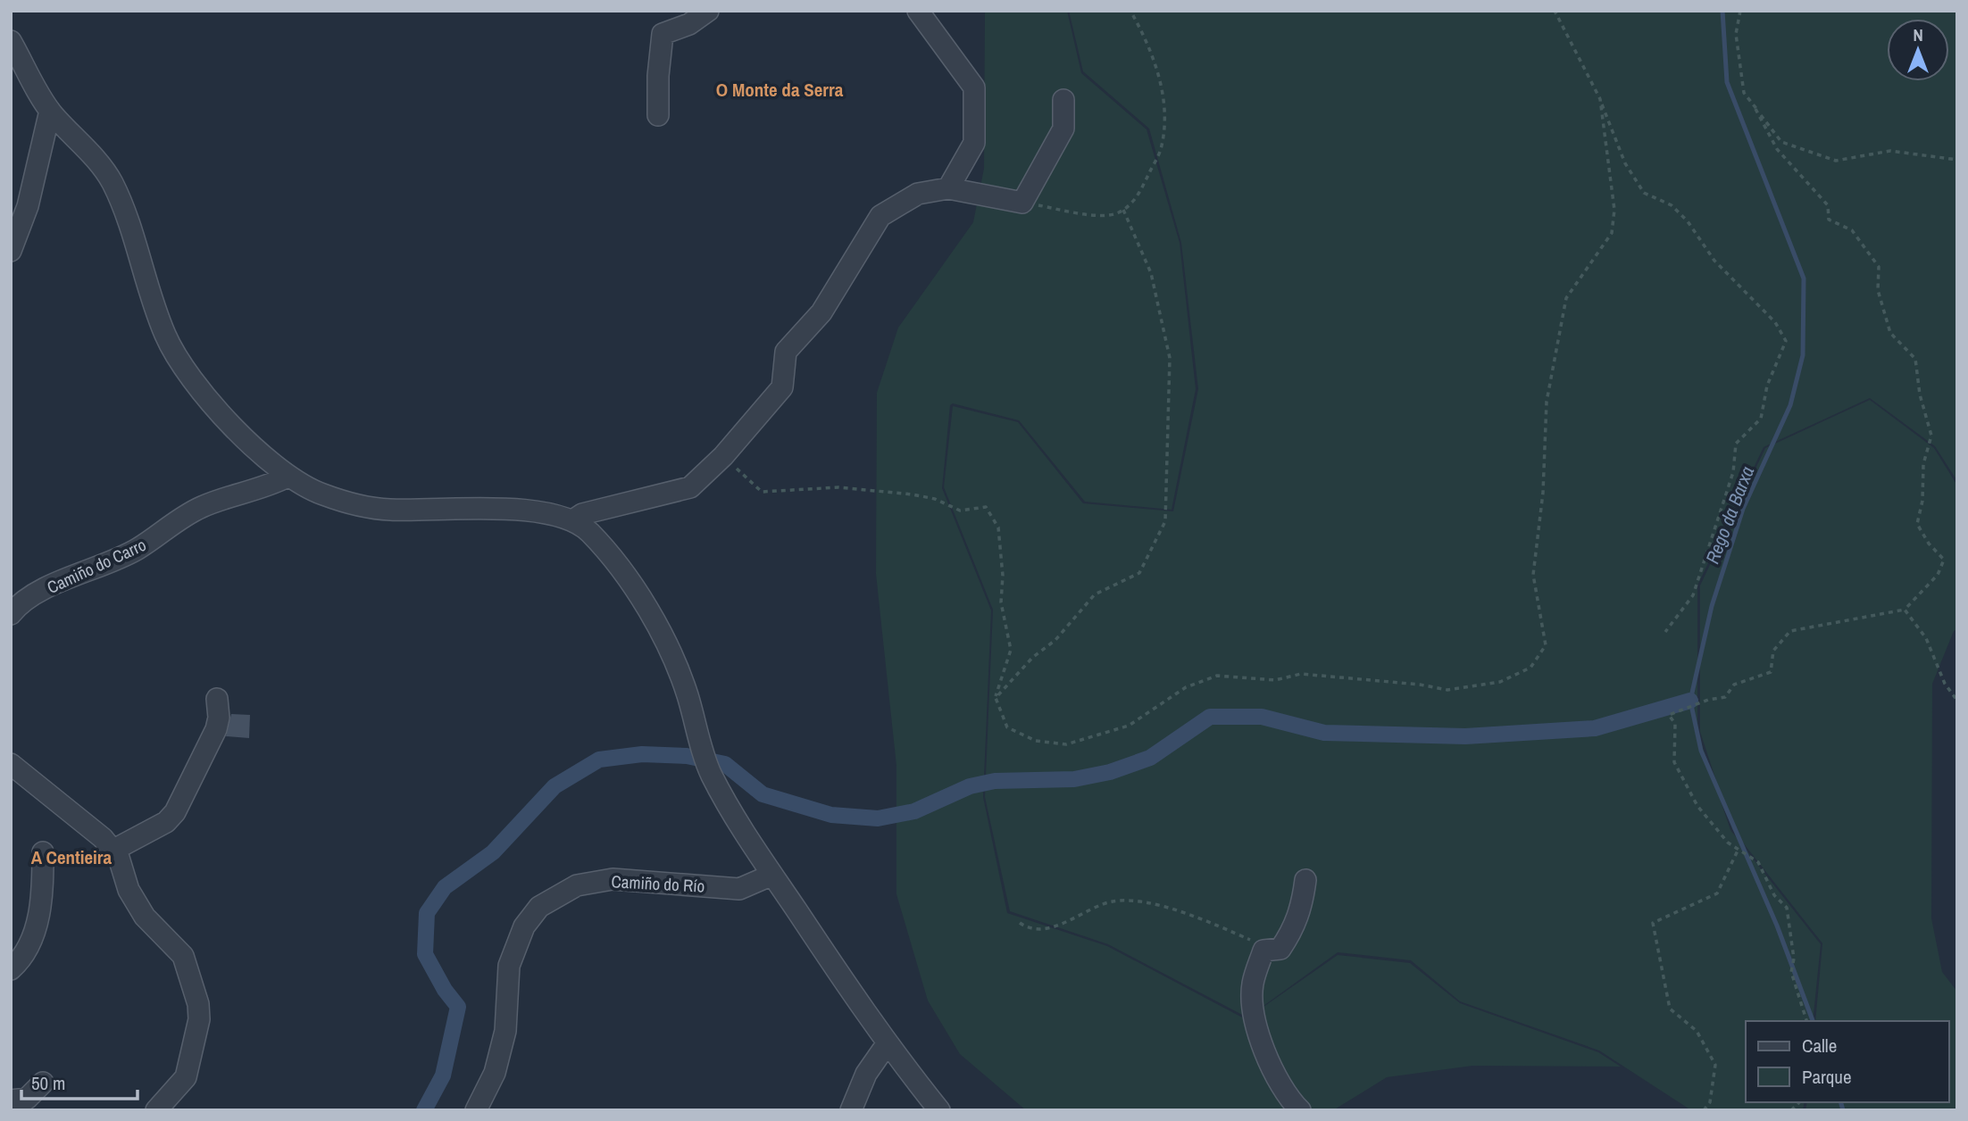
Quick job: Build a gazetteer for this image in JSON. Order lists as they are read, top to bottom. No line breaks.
{"streets":{"street":["Camiño do Carro","Camiño do Río"]},"districts":["O Monte da Serra","A Centieira"],"water":["Rego da Barxa"],"legend":["Calle","Parque"],"scale_bar":"50 m","north":"top"}
